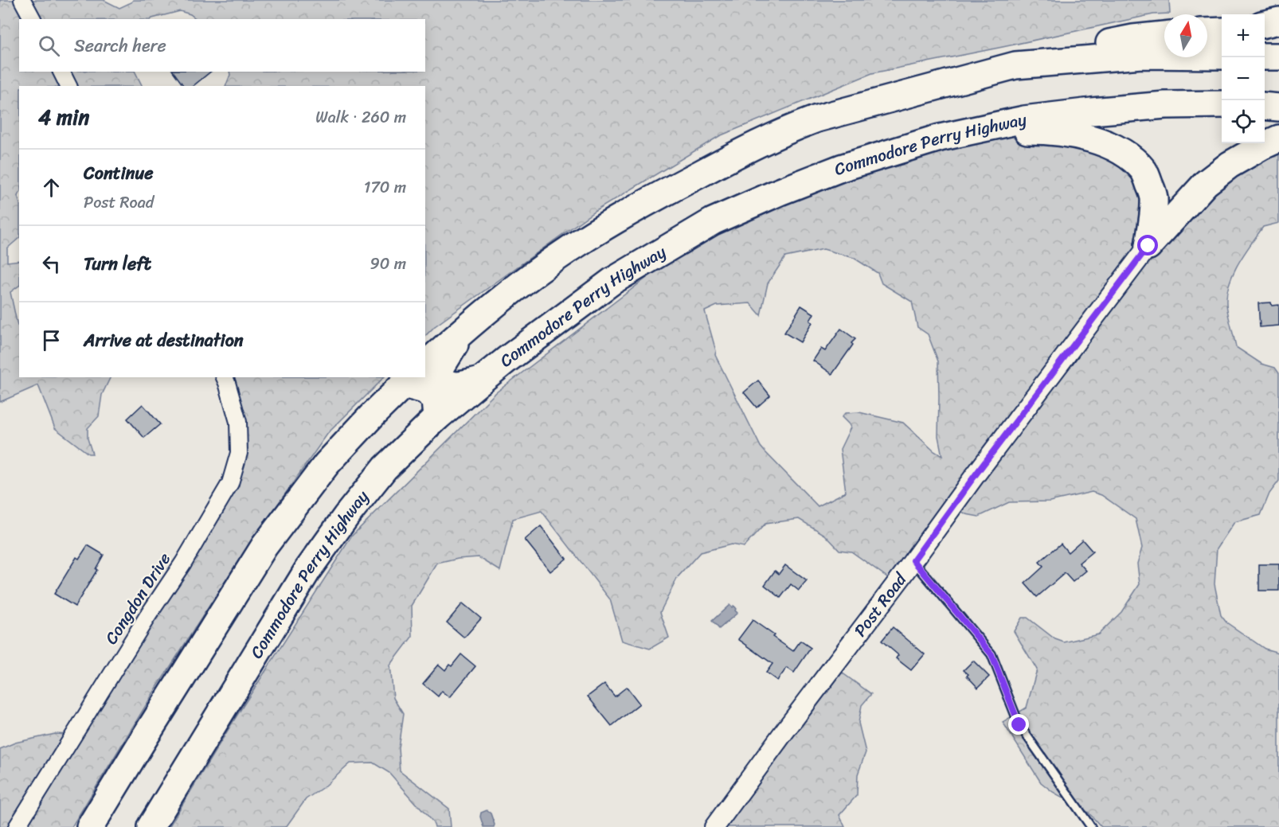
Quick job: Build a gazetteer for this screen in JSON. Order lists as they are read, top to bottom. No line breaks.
{"streets":{"highway":["Commodore Perry Highway"],"street":["Congdon Drive","Post Road"]},"north":"top","page":{"map_buttons":["+","−"],"search":"Search here","heading":["4 min","Walk · 260 m"],"list":[["Continue","Post Road","170 m"],["Turn left","90 m"],"Arrive at destination"]}}
